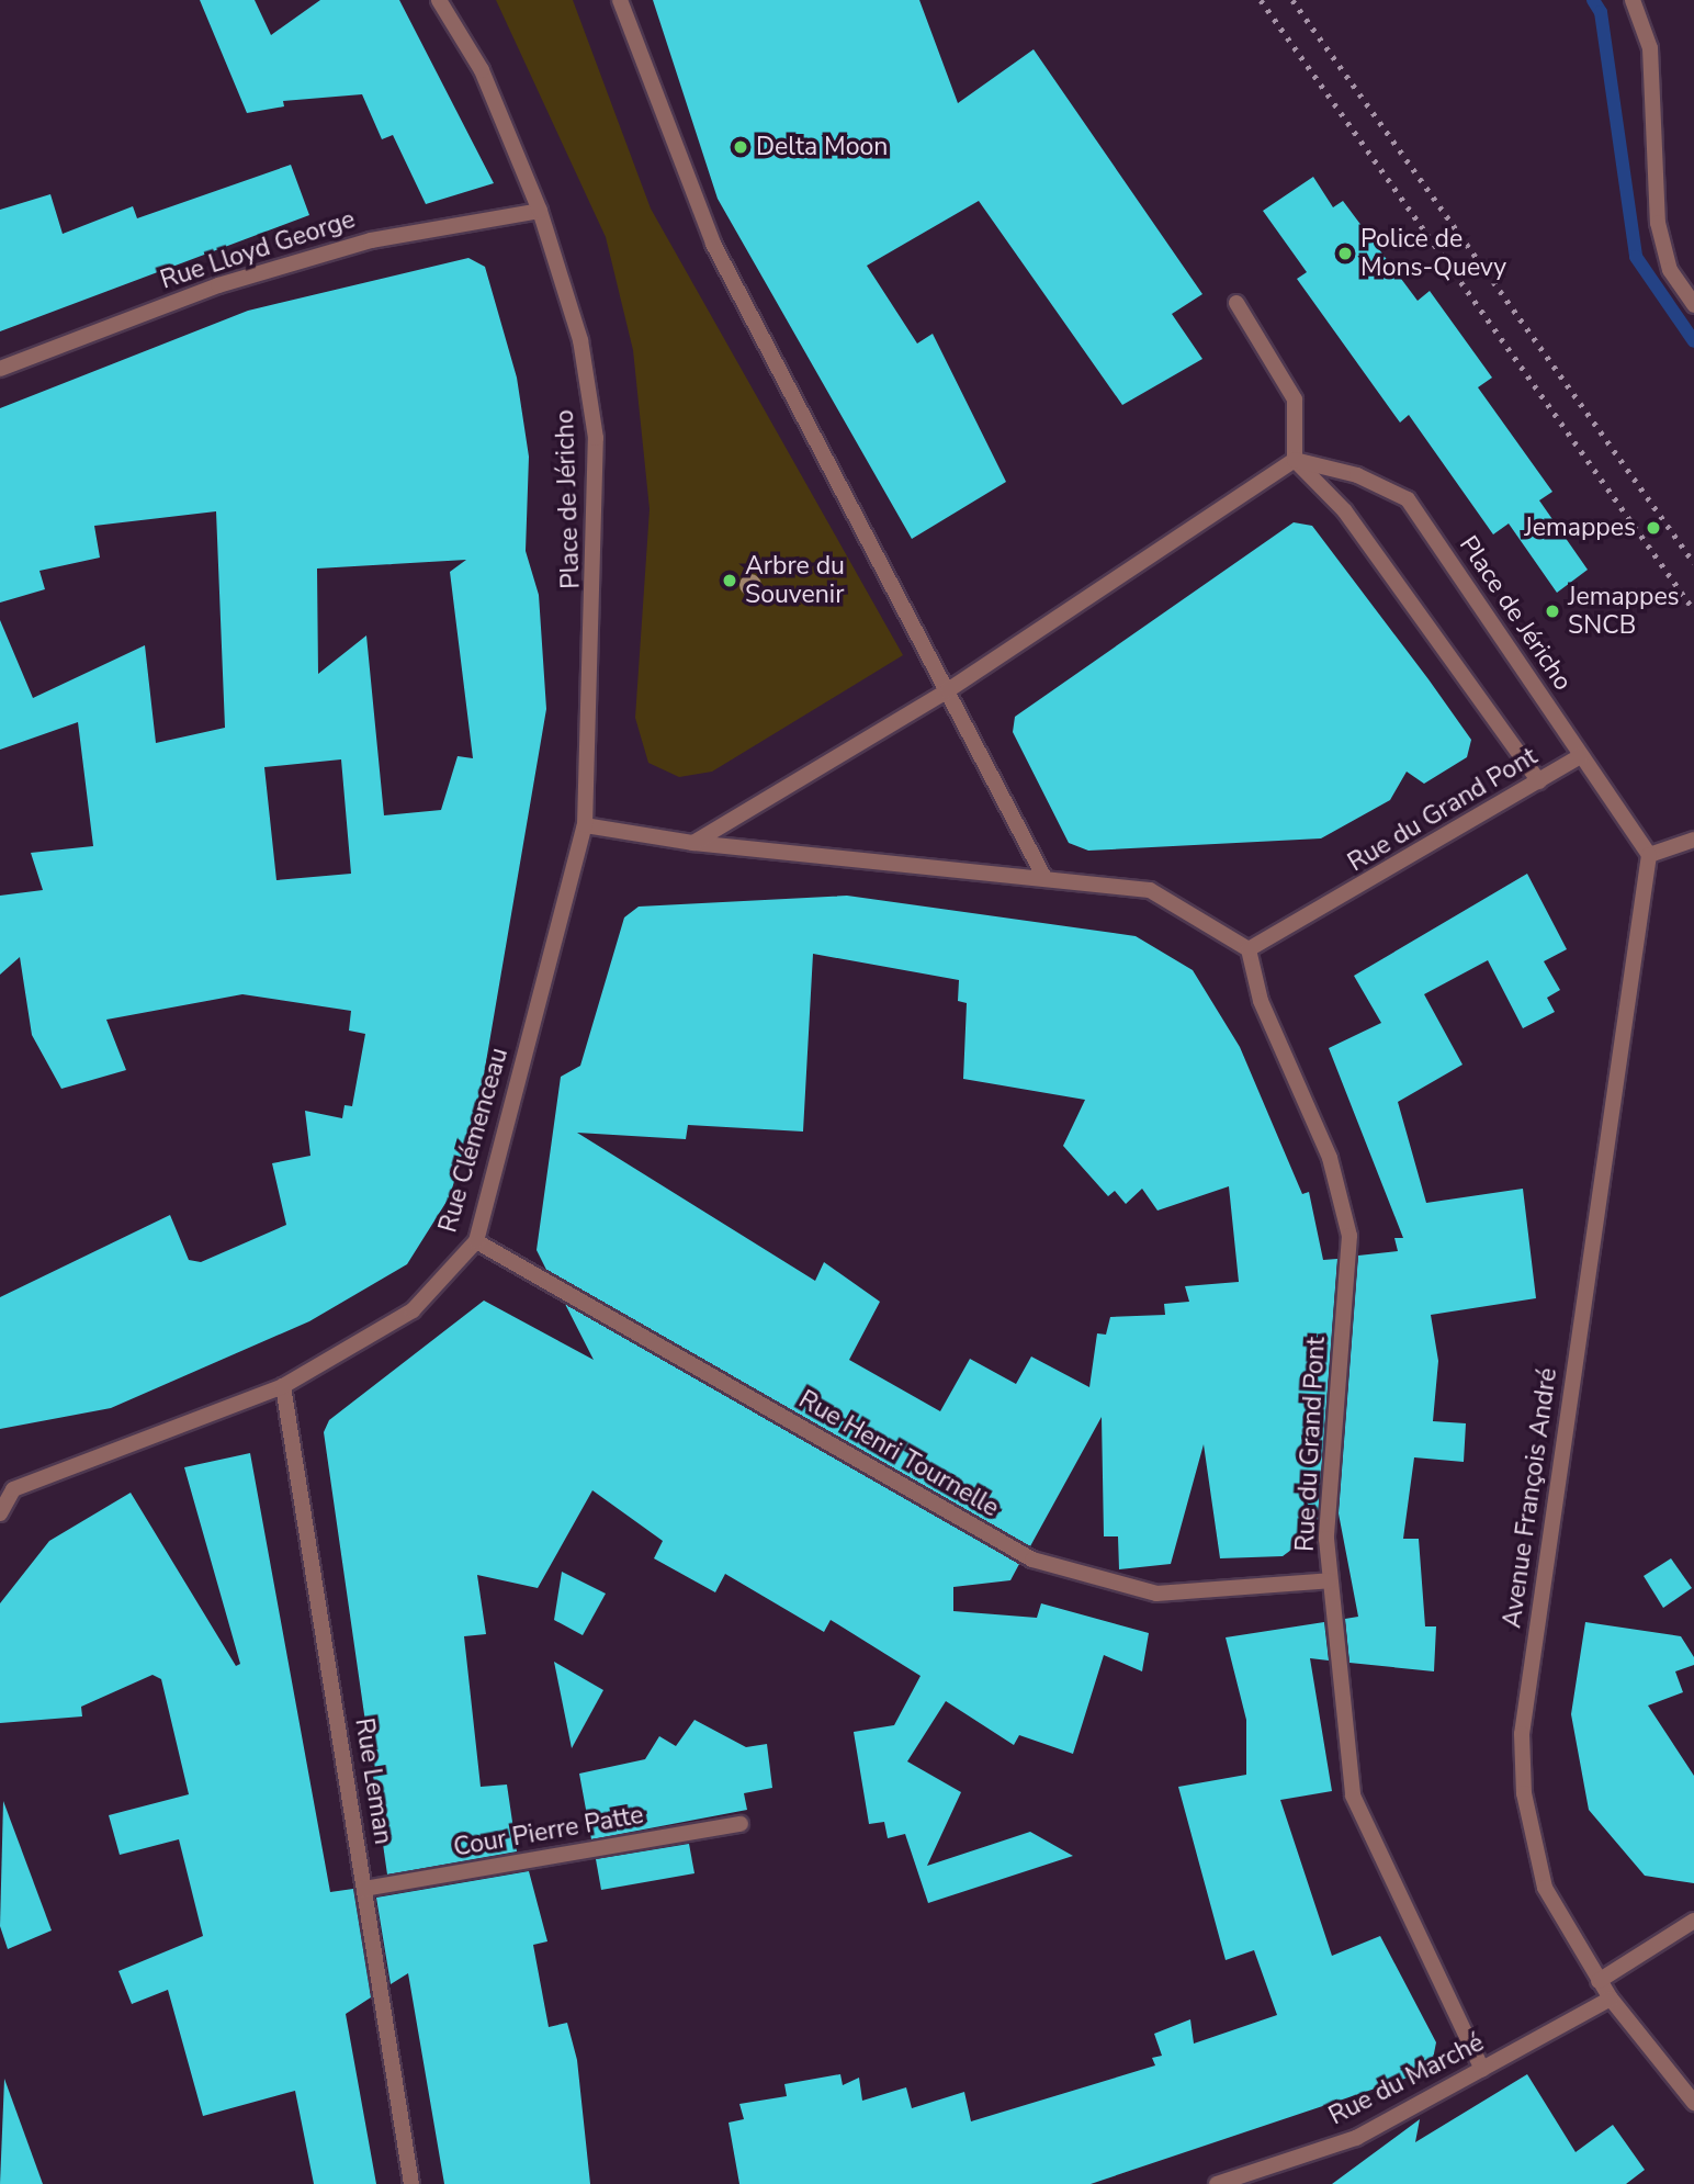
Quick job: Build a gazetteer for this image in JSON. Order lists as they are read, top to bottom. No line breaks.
{"streets":{"street":["Rue Lloyd George","Place de Jéricho","Rue du Grand Pont","Rue Clémenceau","Rue Henri Tournelle","Avenue François André","Rue Leman","Cour Pierre Patte","Rue du Marché"]},"crossings":[["Rue Lloyd George","Place de Jéricho"],["Place de Jéricho","Rue du Grand Pont"],["Place de Jéricho","Rue Clémenceau"],["Place de Jéricho","Avenue François André"],["Rue du Grand Pont","Rue Henri Tournelle"],["Rue du Grand Pont","Rue du Marché"],["Rue Clémenceau","Rue Henri Tournelle"],["Rue Clémenceau","Rue Leman"],["Avenue François André","Rue du Marché"],["Rue Leman","Cour Pierre Patte"]],"places":["Delta Moon","Police de Mons-Quevy","Jemappes","Arbre du Souvenir","Jemappes SNCB"]}
